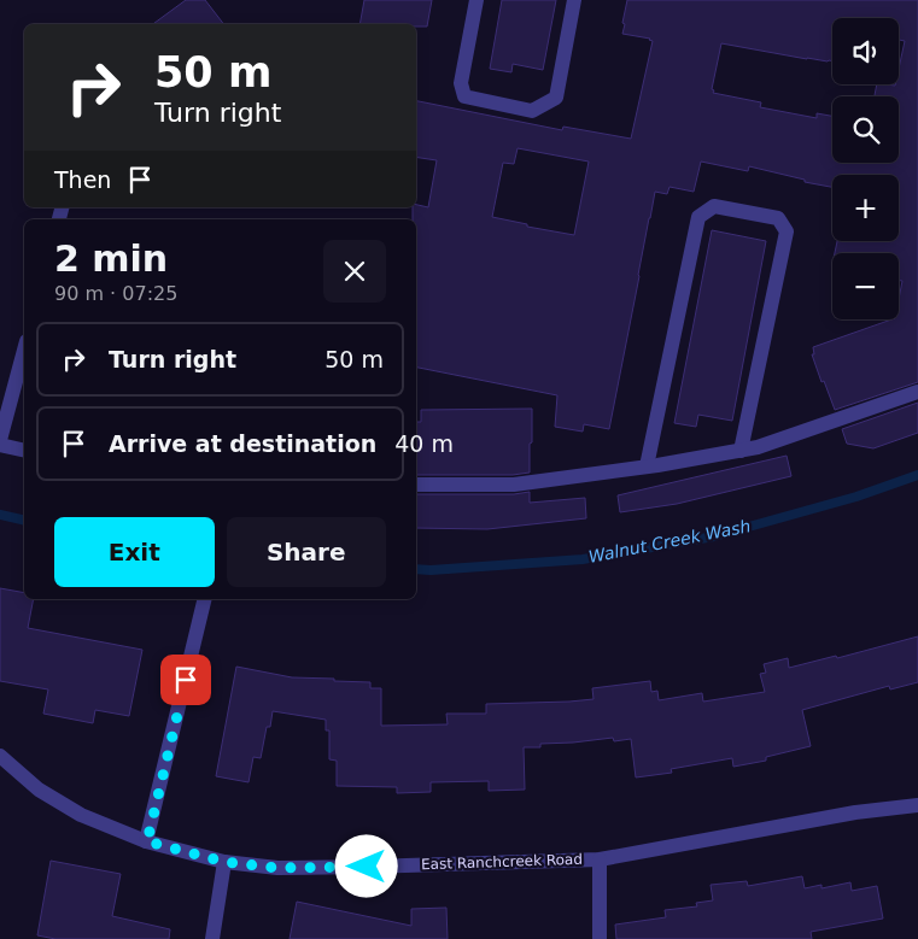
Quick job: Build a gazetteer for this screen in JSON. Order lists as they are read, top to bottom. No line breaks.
{"streets":{"street":["East Ranchcreek Road"]},"water":["Walnut Creek Wash"],"page":{"map_buttons":["+","−"],"turn":["50 m","Turn right"],"then":"Then","heading":["2 min","90 m · 07:25"],"list":[{"name":"Turn right","value":"50 m"},{"name":"Arrive at destination","value":"40 m"}],"buttons":["Exit","Share"]}}
